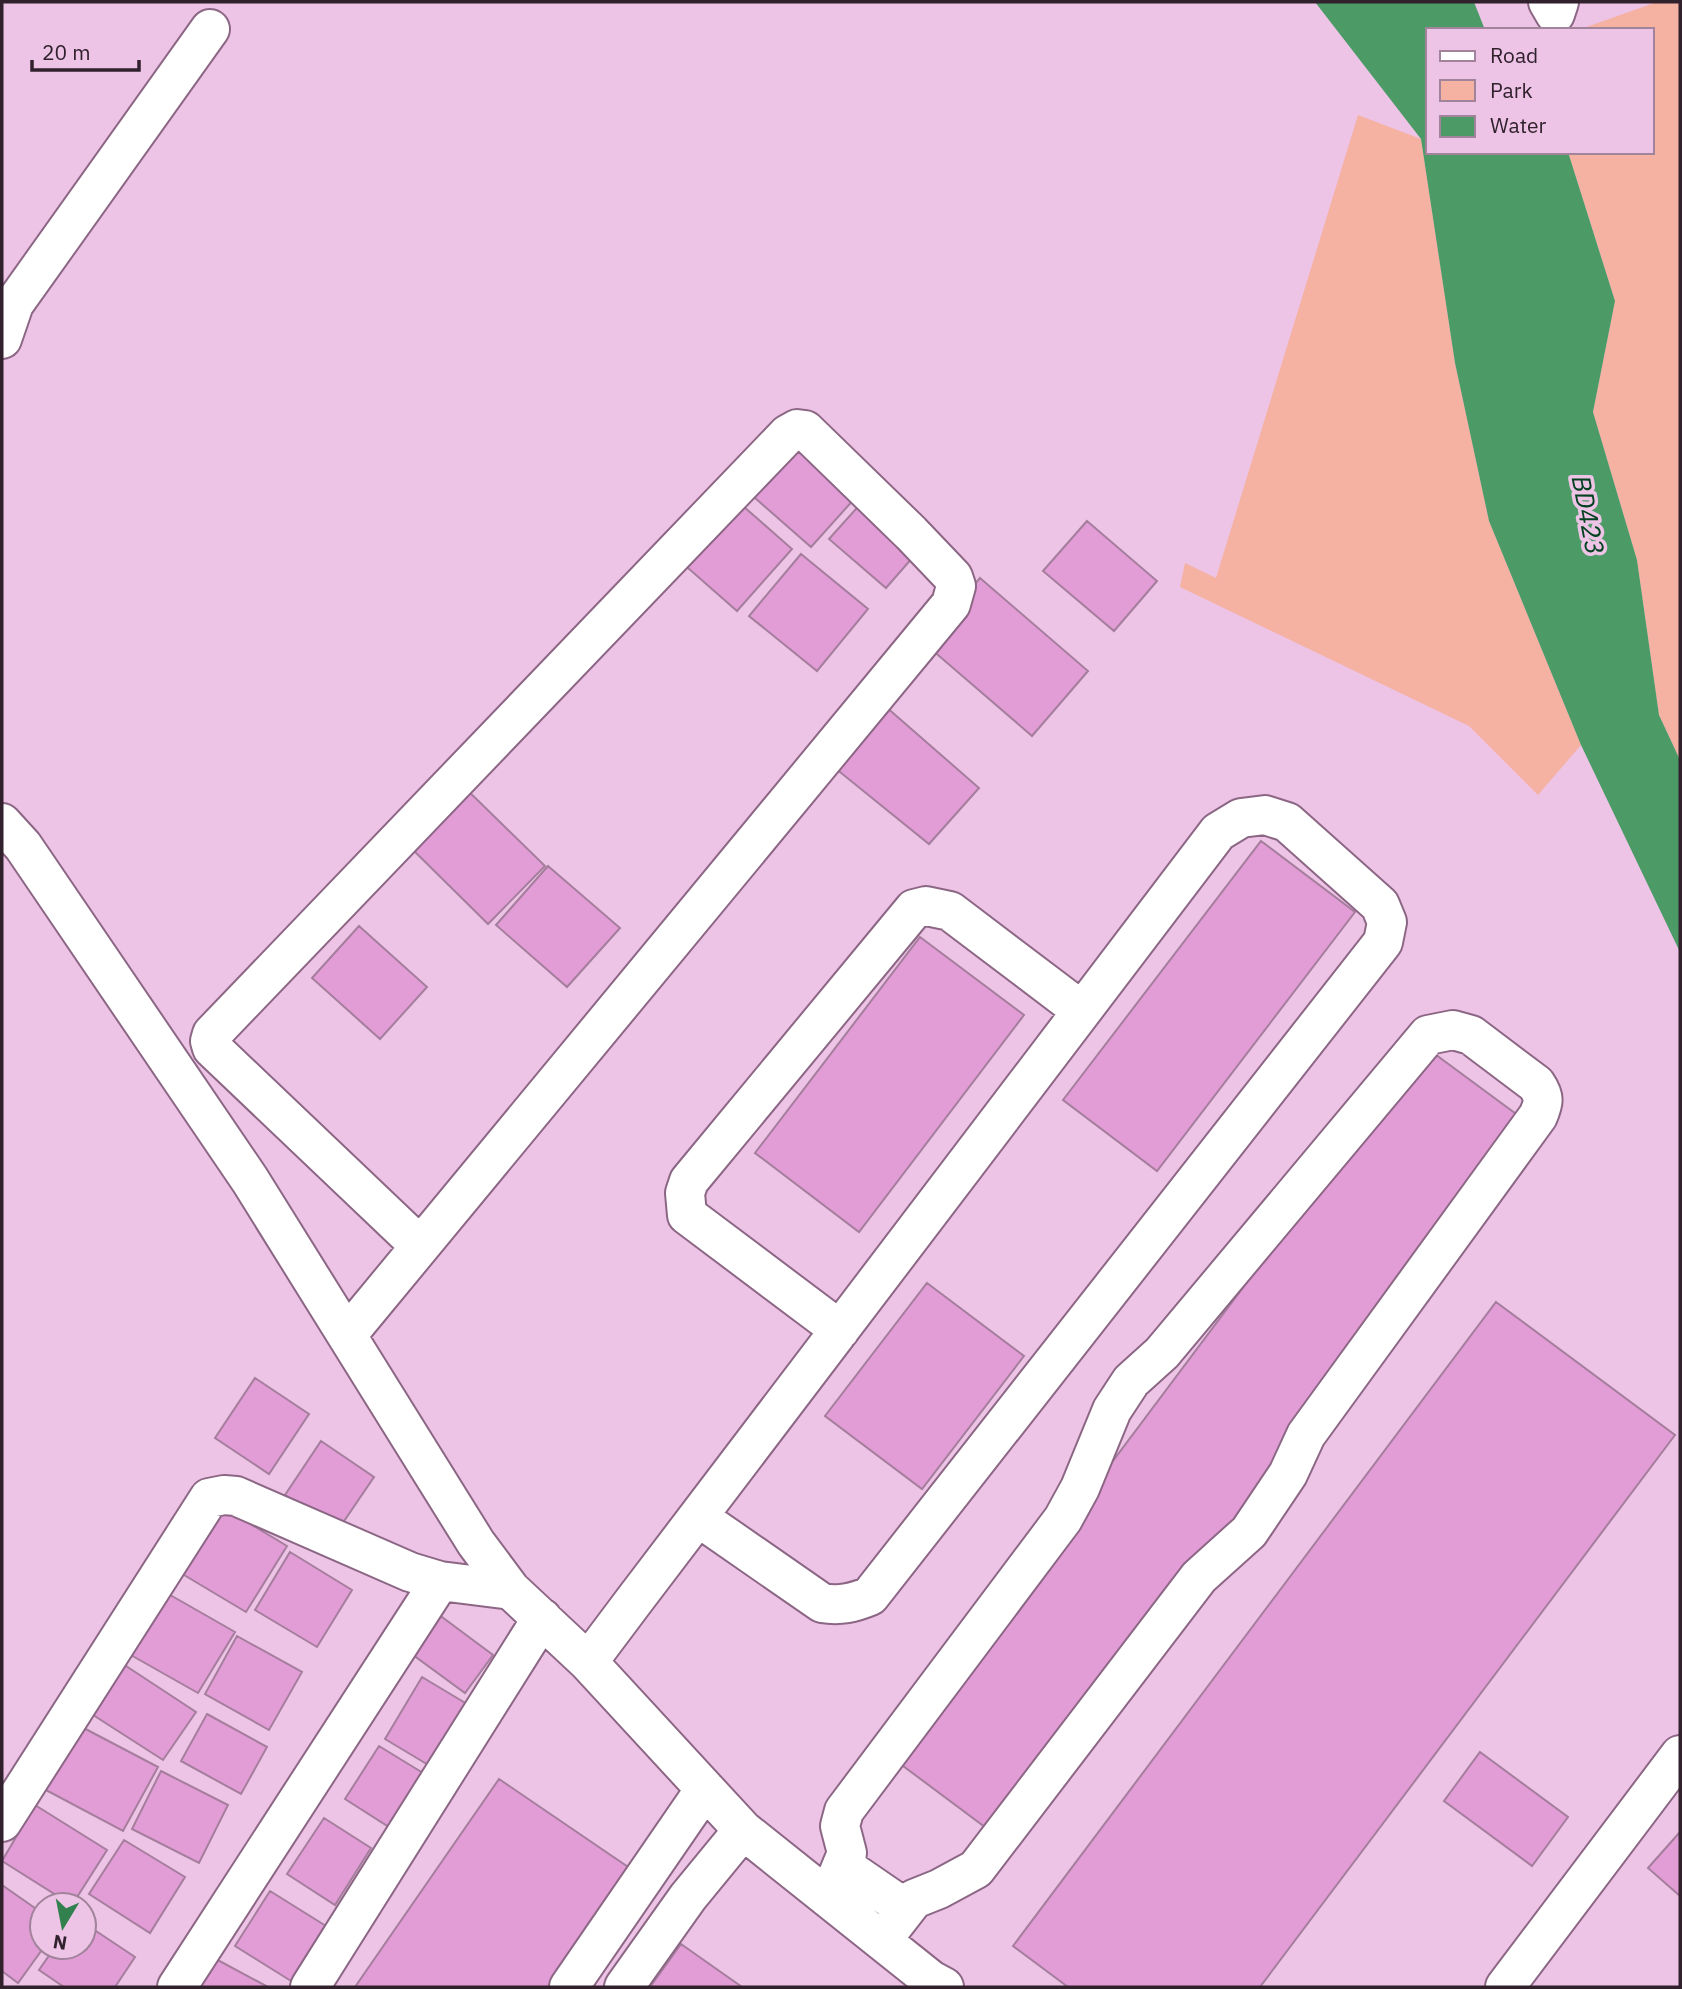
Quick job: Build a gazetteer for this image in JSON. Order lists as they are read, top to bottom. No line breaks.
{"water":["BD423"],"legend":["Road","Park","Water"],"scale_bar":"20 m","north":"bottom"}
